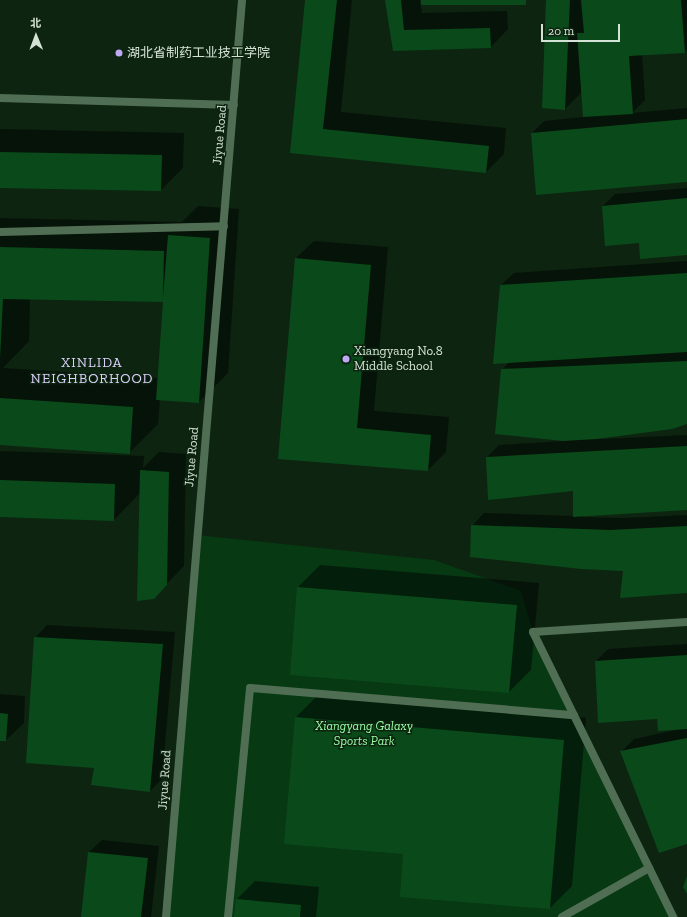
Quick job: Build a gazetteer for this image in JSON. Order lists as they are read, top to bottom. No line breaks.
{"streets":{"street":["Jiyue Road"]},"districts":["XINLIDA NEIGHBORHOOD"],"parks":["Xiangyang Galaxy Sports Park"],"places":["湖北省制药工业技工学院","Xiangyang No.8 Middle School"],"scale_bar":"20 m","north":"top"}
